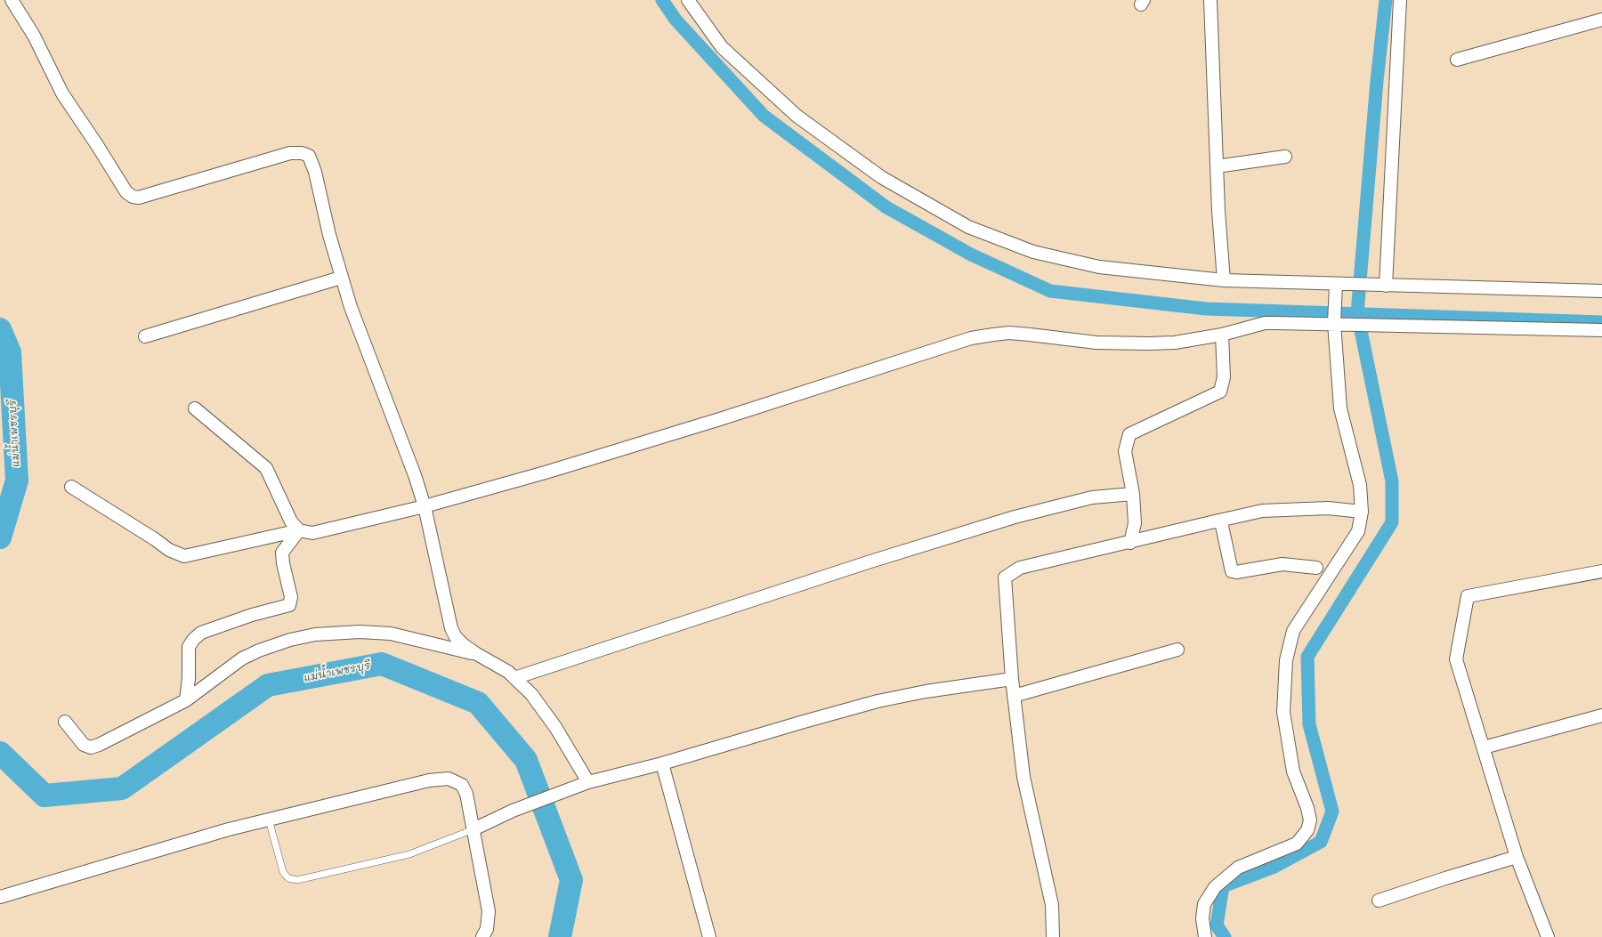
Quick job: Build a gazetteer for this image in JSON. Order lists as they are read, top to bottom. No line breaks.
{"water":["แม่น้ำเพชรบุรี"]}
